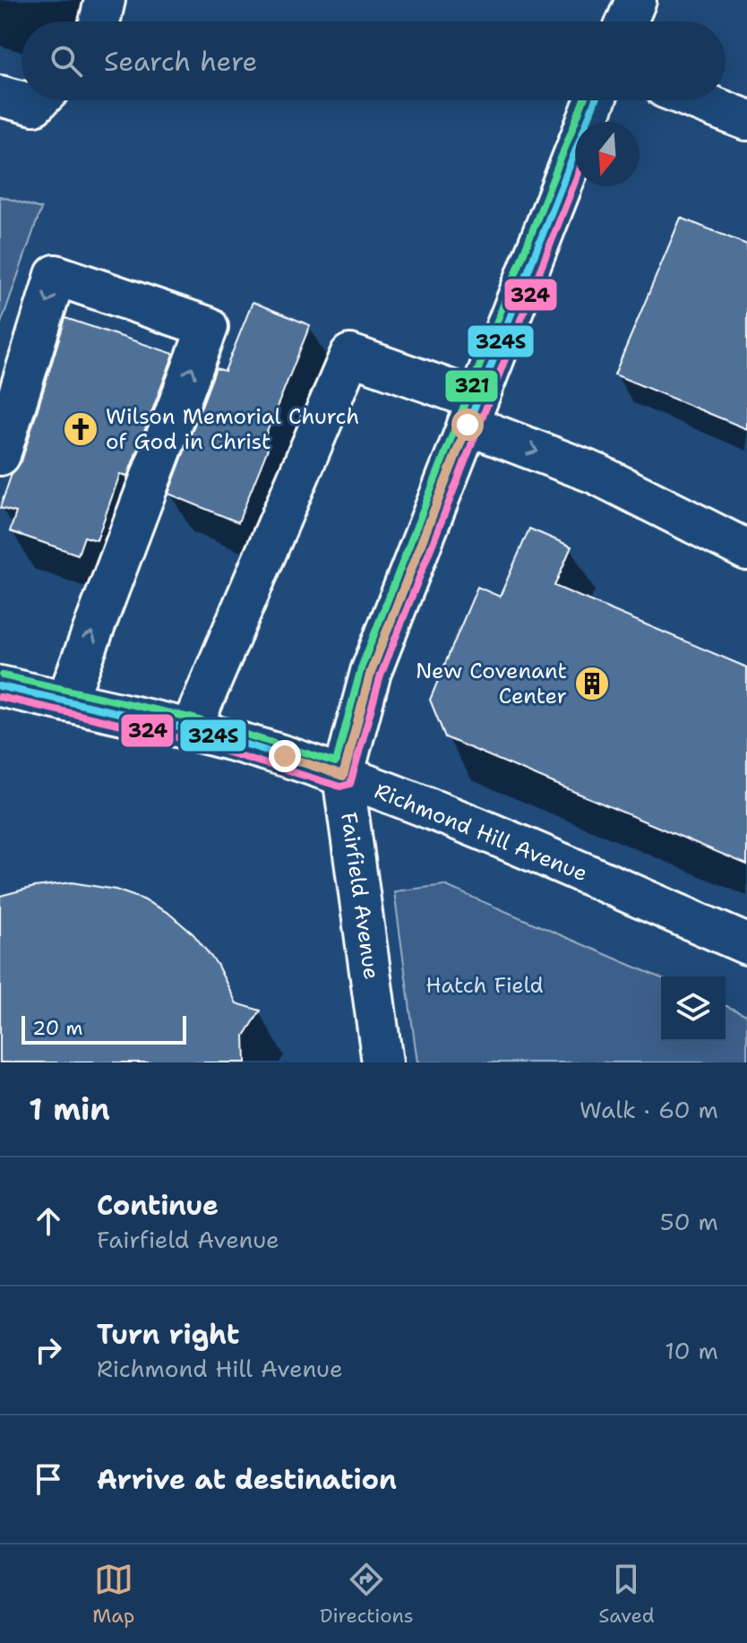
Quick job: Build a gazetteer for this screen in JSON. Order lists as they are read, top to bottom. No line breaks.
{"streets":{"main road":["Richmond Hill Avenue","Fairfield Avenue"]},"crossings":[["Richmond Hill Avenue","Fairfield Avenue"]],"parks":["Hatch Field"],"places":{"church":["Wilson Memorial Church of God in Christ"],"building":["New Covenant Center"]},"lines":["transit line 324S","transit line 321","transit line 324"],"scale_bar":"20 m","north":"bottom","page":{"search":"Search here","scale":"20 m","heading":["1 min","Walk · 60 m"],"list":[["Continue","Fairfield Avenue","50 m"],["Turn right","Richmond Hill Avenue","10 m"],"Arrive at destination"],"nav":["Map","Directions","Saved"]}}
